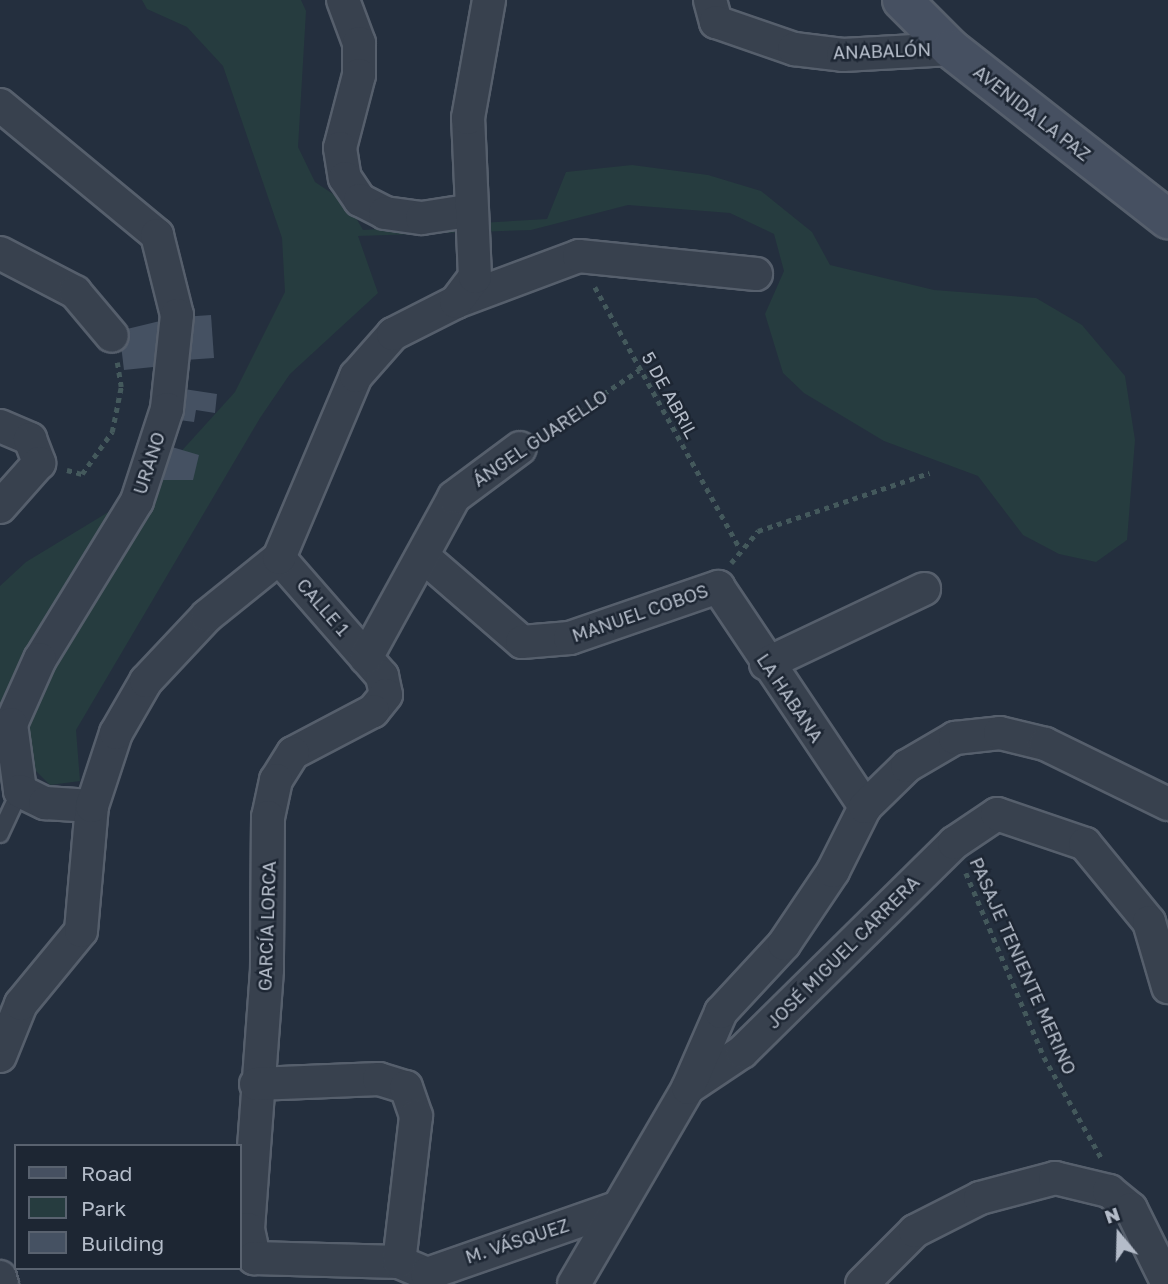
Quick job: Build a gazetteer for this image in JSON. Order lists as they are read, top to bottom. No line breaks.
{"streets":{"street":["ANABALÓN","AVENIDA LA PAZ","ÁNGEL GUARELLO","URANO","CALLE 1","MANUEL COBOS","LA HABANA","GARCÍA LORCA","JOSÉ MIGUEL CARRERA","M. VÁSQUEZ"],"path":["5 DE ABRIL","PASAJE TENIENTE MERINO"]},"crossings":[["ANABALÓN","AVENIDA LA PAZ"],["5 DE ABRIL","ÁNGEL GUARELLO"],["ÁNGEL GUARELLO","CALLE 1"],["ÁNGEL GUARELLO","MANUEL COBOS"],["ÁNGEL GUARELLO","GARCÍA LORCA"],["CALLE 1","GARCÍA LORCA"],["MANUEL COBOS","LA HABANA"],["LA HABANA","JOSÉ MIGUEL CARRERA"],["GARCÍA LORCA","M. VÁSQUEZ"],["JOSÉ MIGUEL CARRERA","PASAJE TENIENTE MERINO"],["JOSÉ MIGUEL CARRERA","M. VÁSQUEZ"]],"legend":["Road","Park","Building"],"north":"top"}
